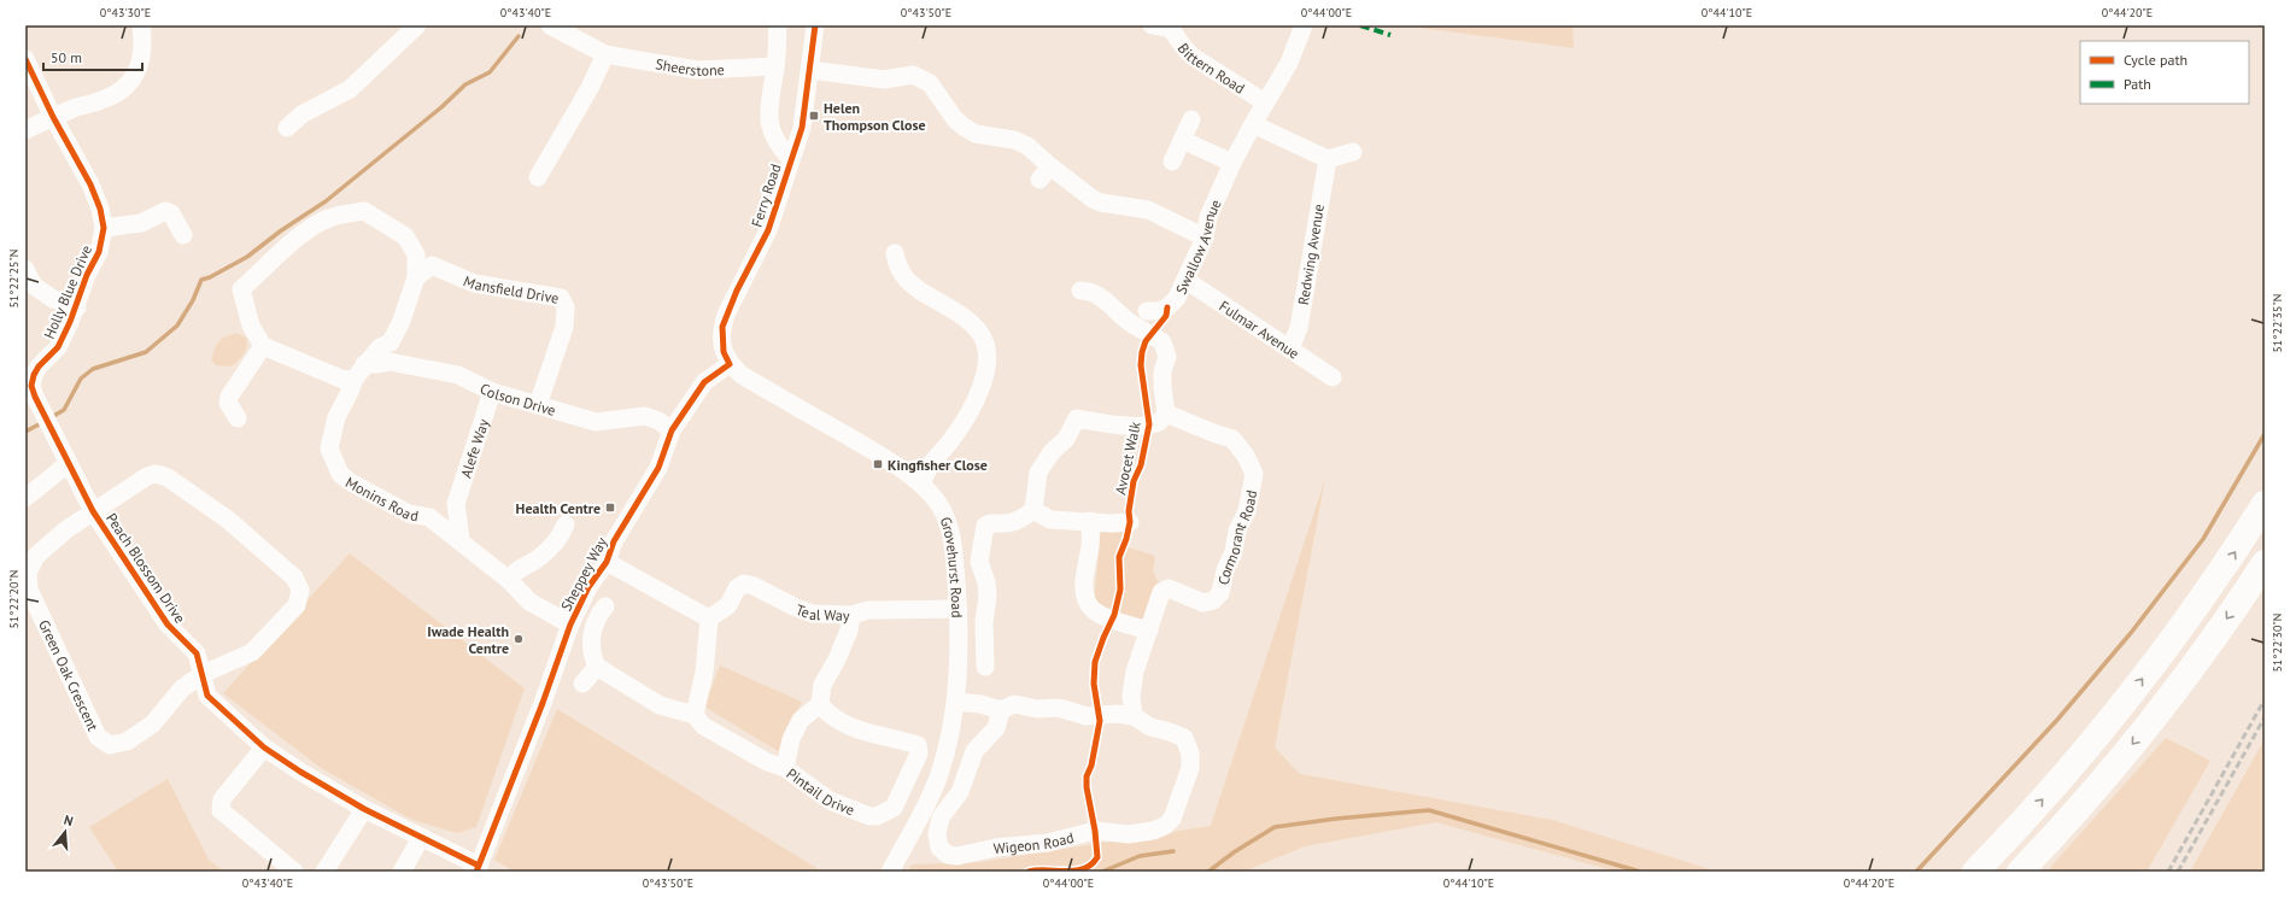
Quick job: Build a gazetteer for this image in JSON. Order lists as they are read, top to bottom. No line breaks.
{"streets":{"street":["Sheerstone","Bittern Road","Ferry Road","Swallow Avenue","Redwing Avenue","Mansfield Drive","Holly Blue Drive","Fulmar Avenue","Colson Drive","Alefe Way","Monins Road","Cormorant Road","Peach Blossom Drive","Grovehurst Road","Sheppey Way","Teal Way","Green Oak Crescent","Pintail Drive","Wigeon Road"],"cycle path":["Avocet Walk"]},"crossings":[["Bittern Road","Swallow Avenue"],["Ferry Road","Grovehurst Road"],["Ferry Road","Sheppey Way"],["Swallow Avenue","Fulmar Avenue"],["Redwing Avenue","Fulmar Avenue"],["Mansfield Drive","Colson Drive"],["Mansfield Drive","Monins Road"],["Holly Blue Drive","Peach Blossom Drive"],["Colson Drive","Alefe Way"],["Colson Drive","Monins Road"],["Colson Drive","Sheppey Way"],["Alefe Way","Monins Road"],["Monins Road","Sheppey Way"],["Cormorant Road","Wigeon Road"],["Peach Blossom Drive","Sheppey Way"],["Peach Blossom Drive","Green Oak Crescent"],["Grovehurst Road","Sheppey Way"],["Grovehurst Road","Teal Way"]],"places":{"transit":["Helen Thompson Close","Kingfisher Close","Health Centre"],"other":["Iwade Health Centre"]},"legend":["Cycle path","Path"],"scale_bar":"50 m","north":"top","coordinates":["0°43'30\"E","0°43'40\"E","0°43'50\"E","0°44'00\"E","0°44'10\"E","0°44'20\"E","51°22'25\"N","51°22'35\"N","51°22'20\"N","51°22'30\"N"]}
